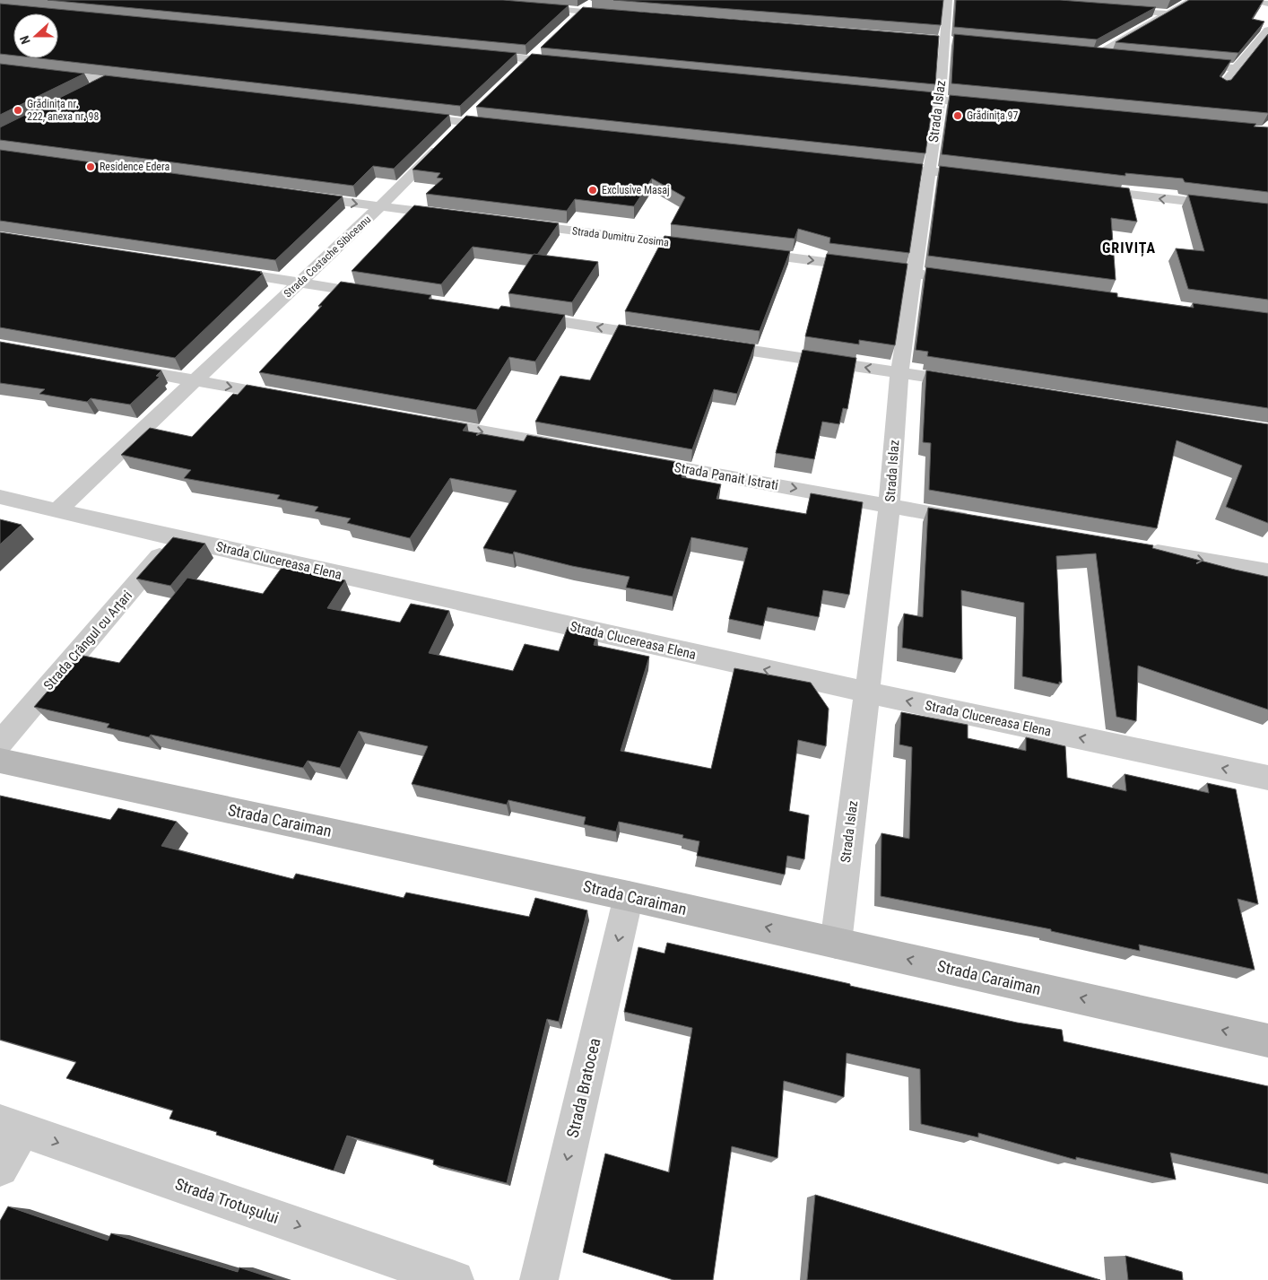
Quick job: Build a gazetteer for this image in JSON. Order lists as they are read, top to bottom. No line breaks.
{"streets":{"street":["Strada Islaz","Strada Dumitru Zosima","Strada Costache Sibiceanu","Strada Panait Istrati","Strada Clucereasa Elena","Strada Crângul cu Arțari","Strada Caraiman","Strada Bratocea","Strada Trotușului"]},"crossings":[["Strada Islaz","Strada Panait Istrati"],["Strada Islaz","Strada Clucereasa Elena"],["Strada Islaz","Strada Caraiman"],["Strada Costache Sibiceanu","Strada Clucereasa Elena"],["Strada Clucereasa Elena","Strada Crângul cu Arțari"],["Strada Caraiman","Strada Bratocea"]],"one_way":["Strada Caraiman","Strada Bratocea","Strada Trotușului"],"districts":["GRIVIȚA"],"places":["Grădinița nr. 222, anexa nr. 98","Grădinița 97","Residence Edera","Exclusive Masaj"],"north":"left"}
